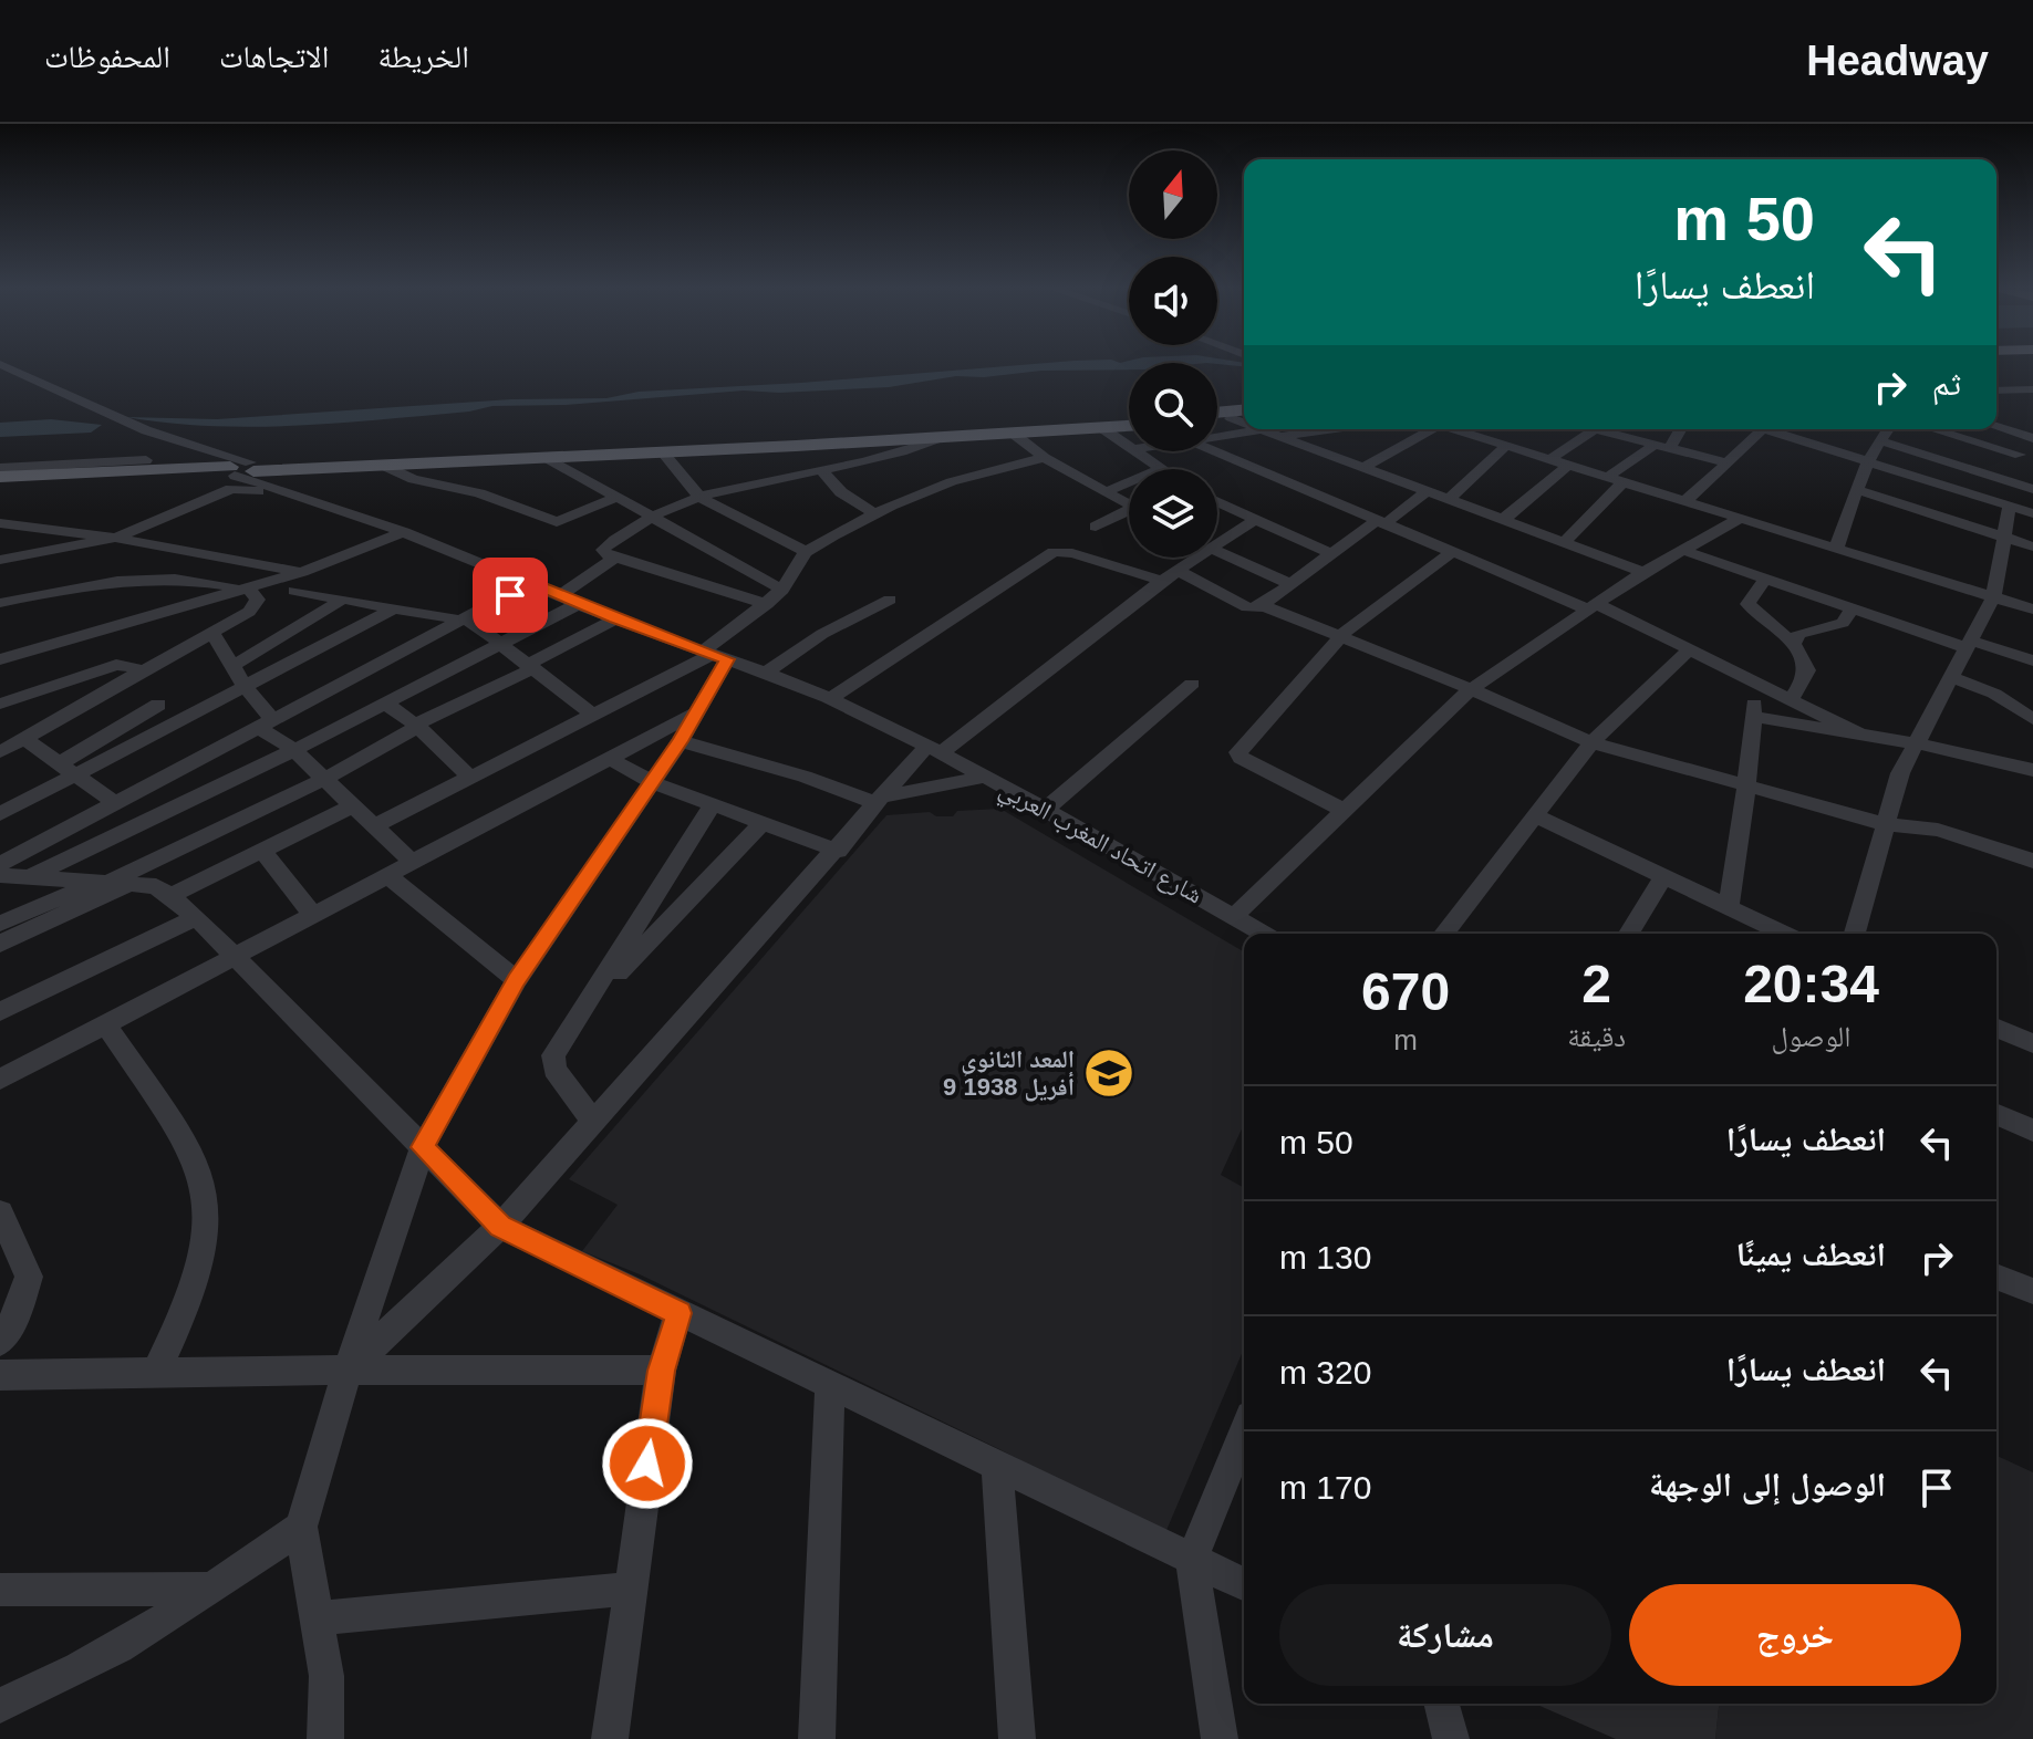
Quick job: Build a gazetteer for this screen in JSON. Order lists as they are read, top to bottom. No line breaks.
{"streets":{"street":["شارع اتحاد المغرب العربي"]},"places":{"school or university":["المعد الثانوي 9 أفريل 1938"]},"north":"top","page":{"header":"Headway","nav":["الخريطة","الاتجاهات","المحفوظات"],"turn":["50 m","انعطف يسارًا"],"then":"ثم","eta":["20:34","الوصول","2","دقيقة","670","m"],"list":[{"name":"انعطف يسارًا","value":"50 m"},{"name":"انعطف يمينًا","value":"130 m"},{"name":"انعطف يسارًا","value":"320 m"},{"name":"الوصول إلى الوجهة","value":"170 m"}],"buttons":["خروج","مشاركة"]}}
